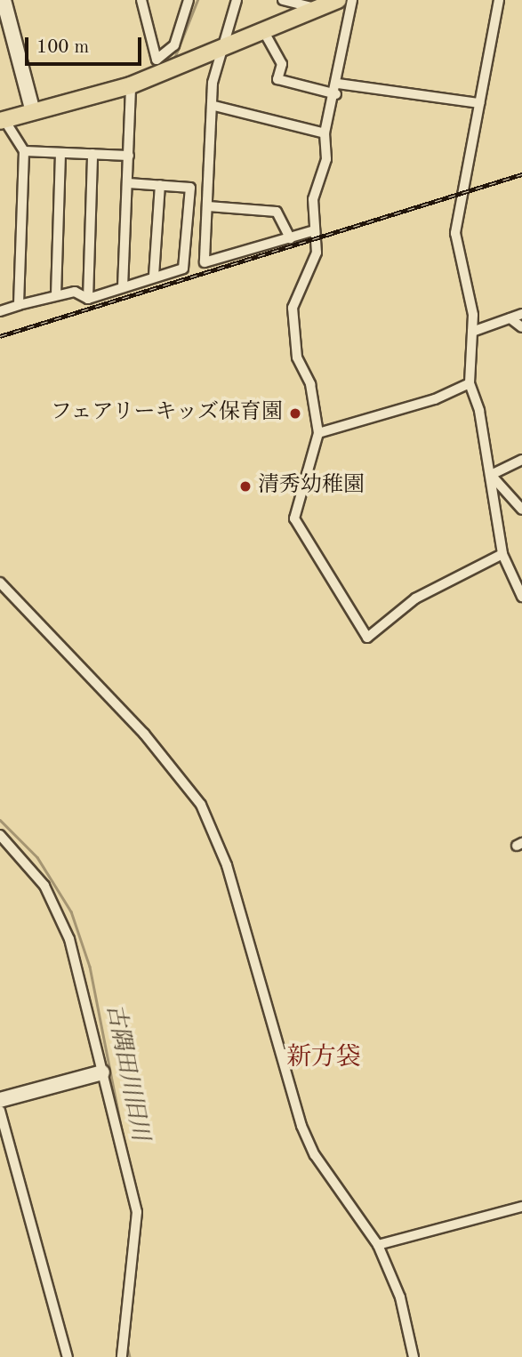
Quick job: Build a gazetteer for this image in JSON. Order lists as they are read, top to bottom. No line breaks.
{"districts":["新方袋"],"water":["古隅田川旧川"],"places":["フェアリーキッズ保育園","清秀幼稚園"],"scale_bar":"100 m"}
